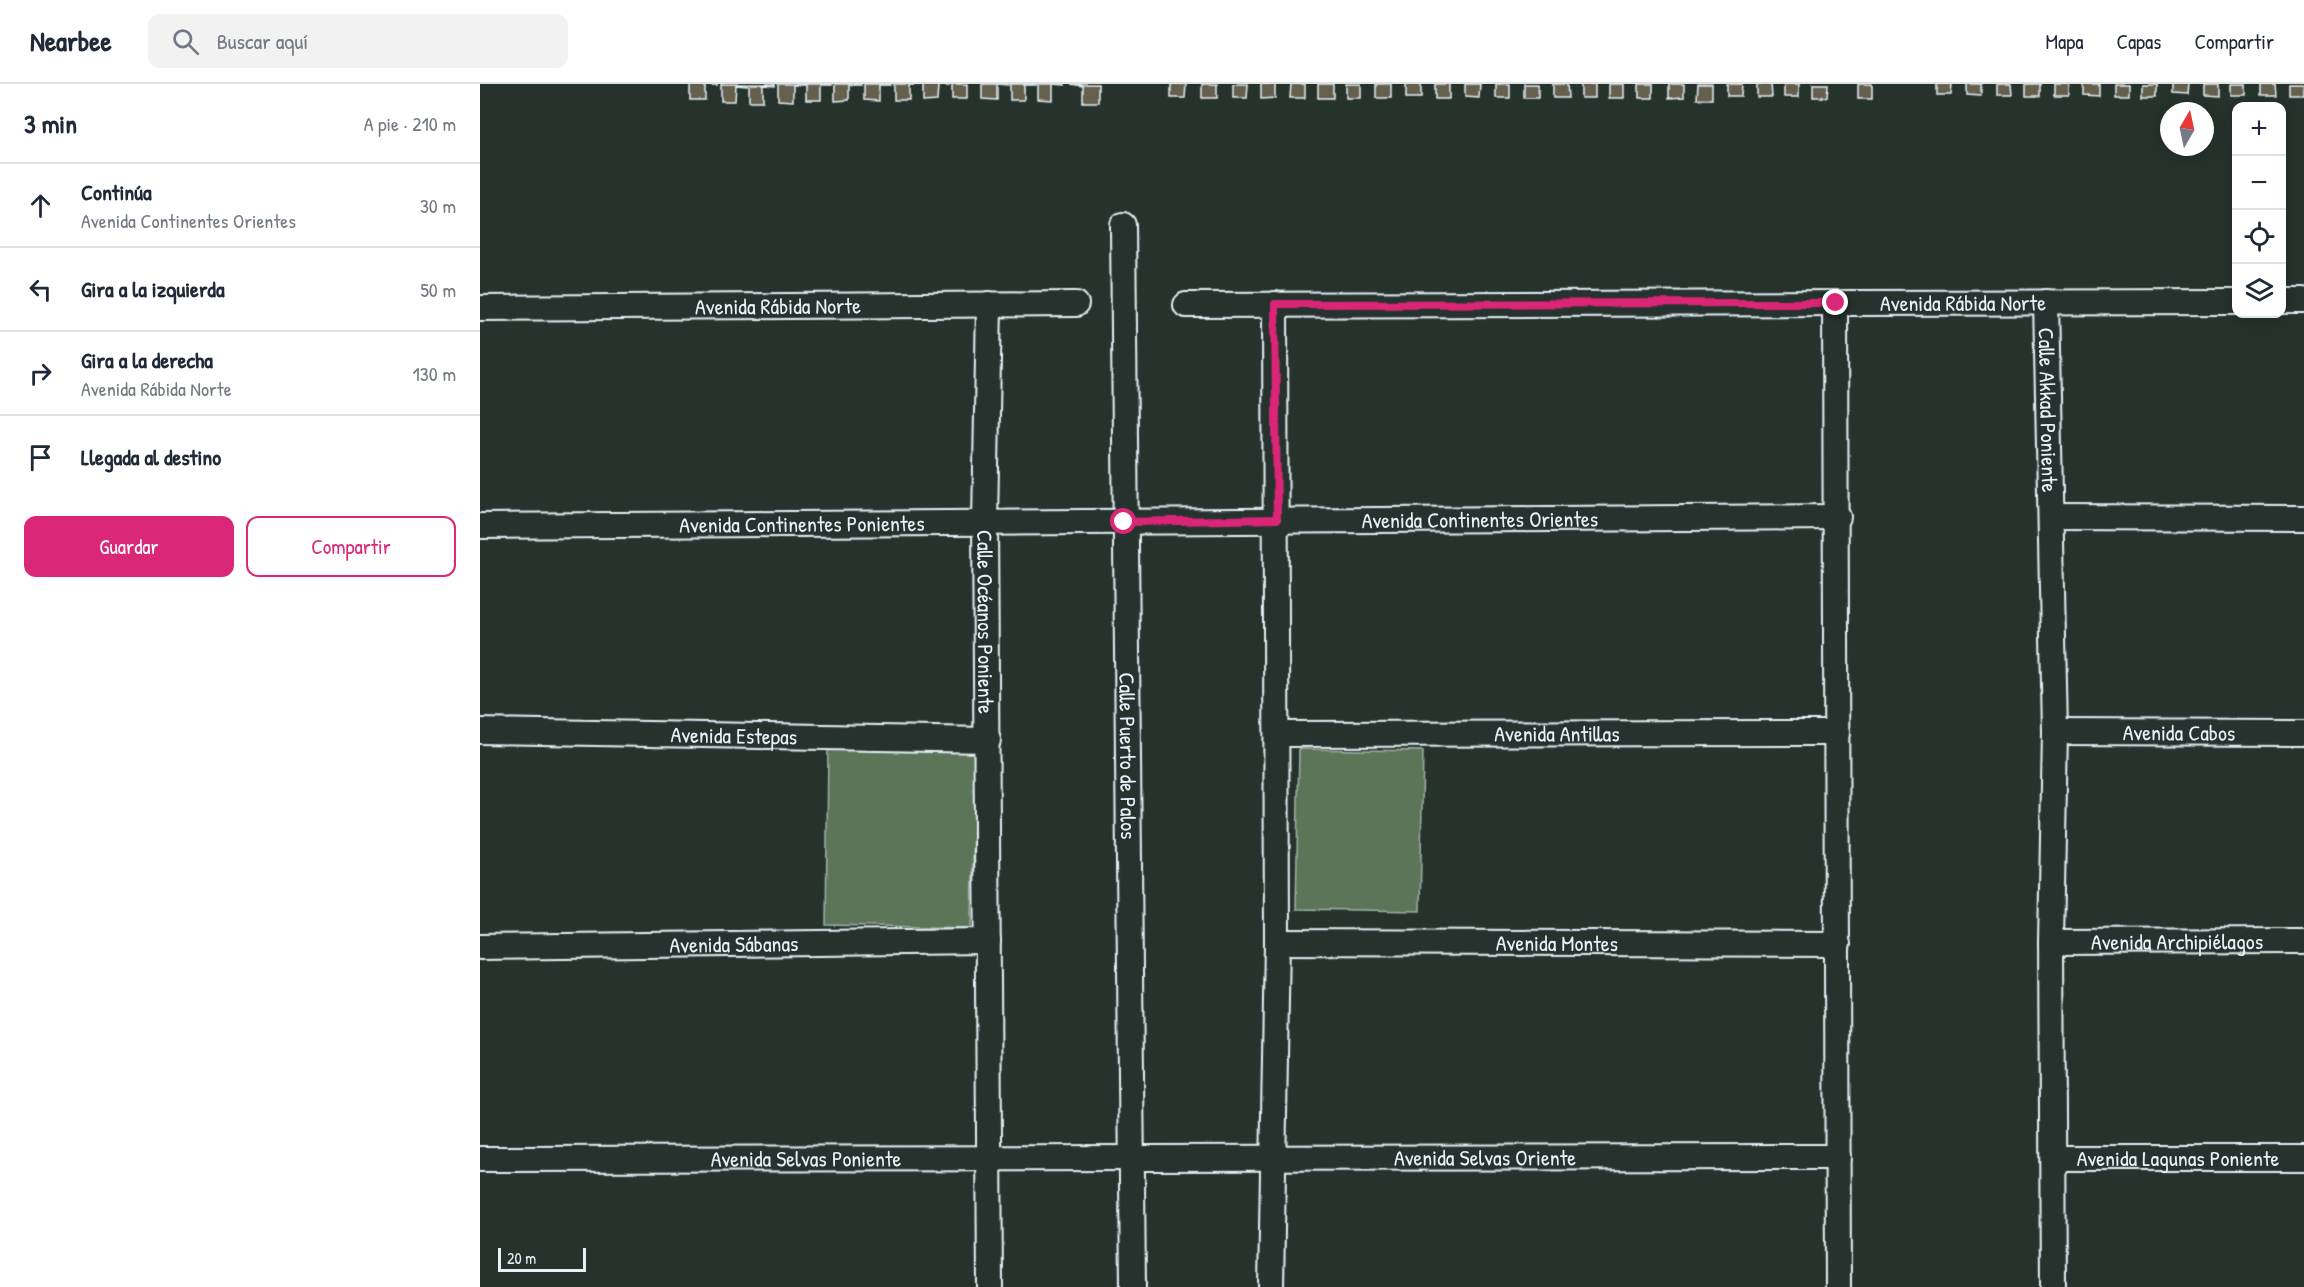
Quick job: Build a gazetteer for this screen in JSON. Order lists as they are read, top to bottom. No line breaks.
{"streets":{"street":["Avenida Rábida Norte","Calle Akkad Poniente","Avenida Continentes Orientes","Avenida Continentes Ponientes","Calle Océanos Poniente","Avenida Antillas","Avenida Cabos","Avenida Estepas","Calle Puerto de Palos","Avenida Archipiélagos","Avenida Montes","Avenida Sábanas","Avenida Selvas Oriente","Avenida Lagunas Poniente","Avenida Selvas Poniente"]},"crossings":[["Avenida Rábida Norte","Calle Akkad Poniente"],["Avenida Rábida Norte","Calle Océanos Poniente"],["Calle Akkad Poniente","Avenida Cabos"],["Calle Akkad Poniente","Avenida Archipiélagos"],["Calle Akkad Poniente","Avenida Lagunas Poniente"],["Avenida Continentes Orientes","Avenida Continentes Ponientes"],["Avenida Continentes Orientes","Calle Puerto de Palos"],["Avenida Continentes Ponientes","Calle Océanos Poniente"],["Avenida Continentes Ponientes","Calle Puerto de Palos"],["Calle Océanos Poniente","Avenida Estepas"],["Calle Océanos Poniente","Avenida Sábanas"],["Calle Océanos Poniente","Avenida Selvas Poniente"],["Calle Puerto de Palos","Avenida Selvas Oriente"],["Calle Puerto de Palos","Avenida Selvas Poniente"],["Avenida Selvas Oriente","Avenida Selvas Poniente"]],"scale_bar":"20 m","north":"top","page":{"header":"Nearbee","search":"Buscar aquí","nav":["Mapa","Capas","Compartir"],"heading":["3 min","A pie · 210 m"],"map_buttons":["+","−"],"list":[["Continúa","Avenida Continentes Orientes","30 m"],["Gira a la izquierda","50 m"],["Gira a la derecha","Avenida Rábida Norte","130 m"],"Llegada al destino"],"buttons":["Guardar","Compartir"],"scale":"20 m"}}
